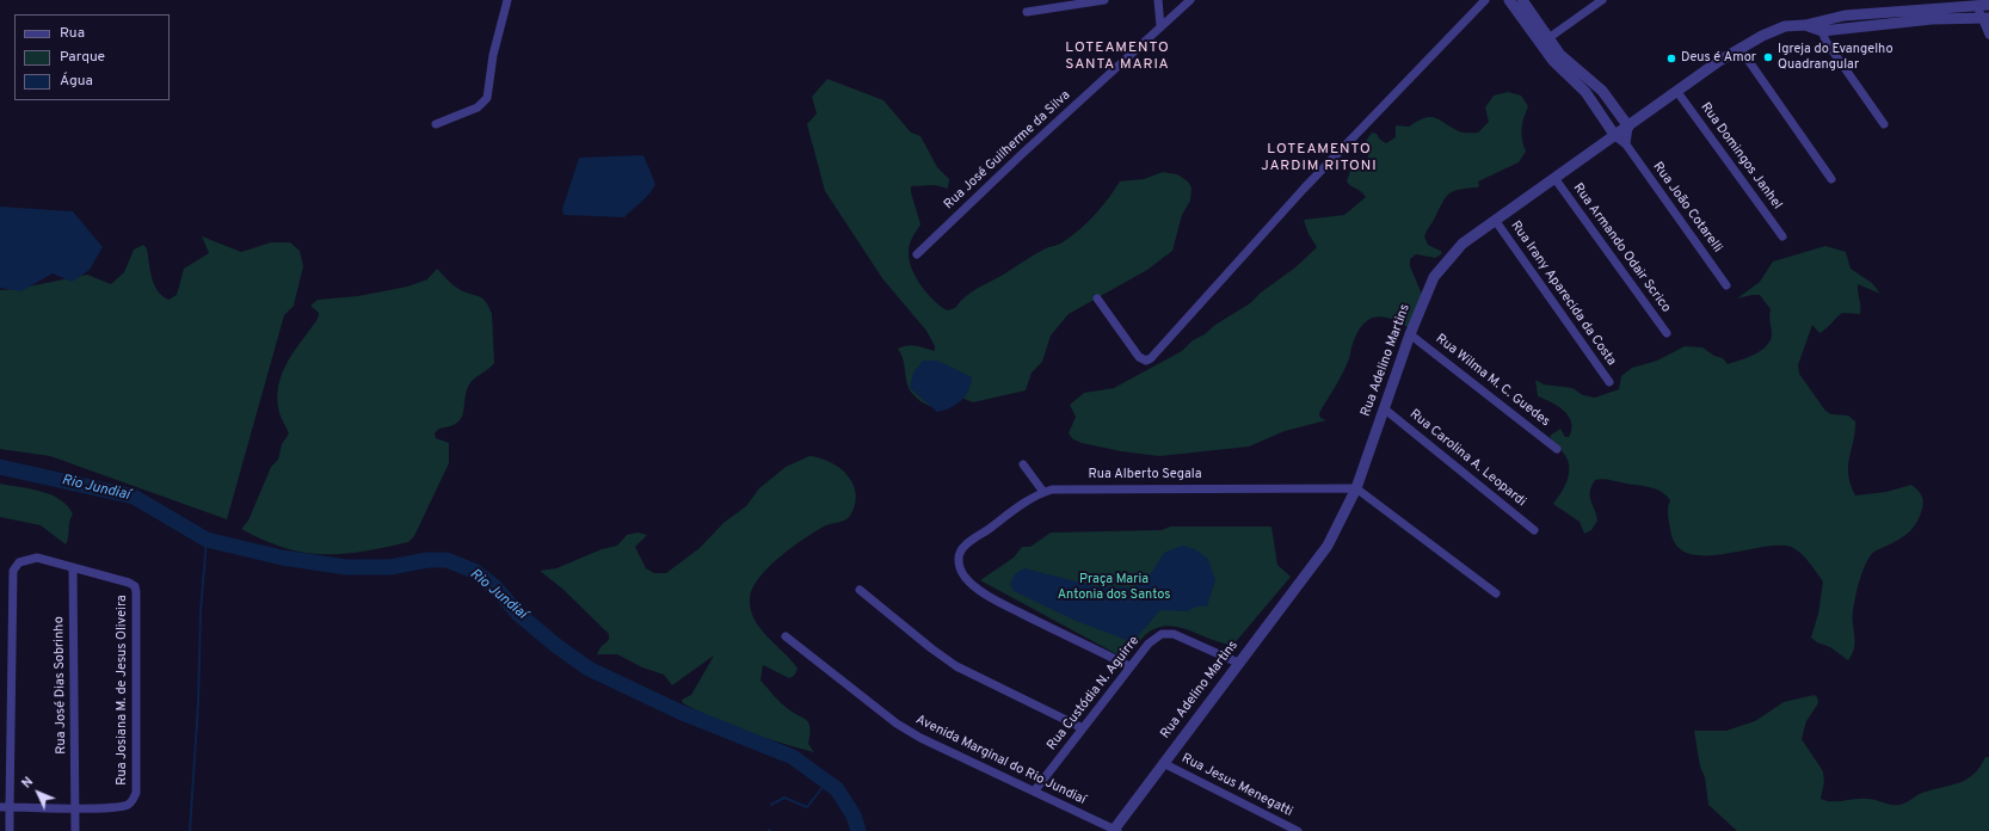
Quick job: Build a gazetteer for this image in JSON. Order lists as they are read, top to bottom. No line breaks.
{"streets":{"street":["Rua José Guilherme da Silva","Rua Domingos Janhel","Rua João Cotarelli","Rua Armando Odair Scrico","Rua Irany Aparecida da Costa","Rua Adelino Martins","Rua Wilma M. C. Guedes","Rua Carolina A. Leopardi","Rua Alberto Segala","Rua José Dias Sobrinho","Rua Josiana M. de Jesus Oliveira","Rua Custódia N. Aguirre","Avenida Marginal do Rio Jundiaí","Rua Jesus Menegatti"]},"crossings":[["Rua Domingos Janhel","Rua Adelino Martins"],["Rua João Cotarelli","Rua Adelino Martins"],["Rua Armando Odair Scrico","Rua Adelino Martins"],["Rua Irany Aparecida da Costa","Rua Adelino Martins"],["Rua Adelino Martins","Rua Wilma M. C. Guedes"],["Rua Adelino Martins","Rua Carolina A. Leopardi"],["Rua Adelino Martins","Rua Alberto Segala"],["Rua Adelino Martins","Rua Custódia N. Aguirre"],["Rua Adelino Martins","Avenida Marginal do Rio Jundiaí"],["Rua Adelino Martins","Rua Jesus Menegatti"],["Rua Alberto Segala","Rua Custódia N. Aguirre"],["Rua José Dias Sobrinho","Rua Josiana M. de Jesus Oliveira"],["Rua Custódia N. Aguirre","Avenida Marginal do Rio Jundiaí"]],"districts":["LOTEAMENTO SANTA MARIA","LOTEAMENTO JARDIM RITONI"],"water":["Rio Jundiaí"],"parks":["Praça Maria Antonia dos Santos"],"places":["Igreja do Evangelho Quadrangular","Deus é Amor"],"legend":["Rua","Parque","Água"],"north":"top left"}
